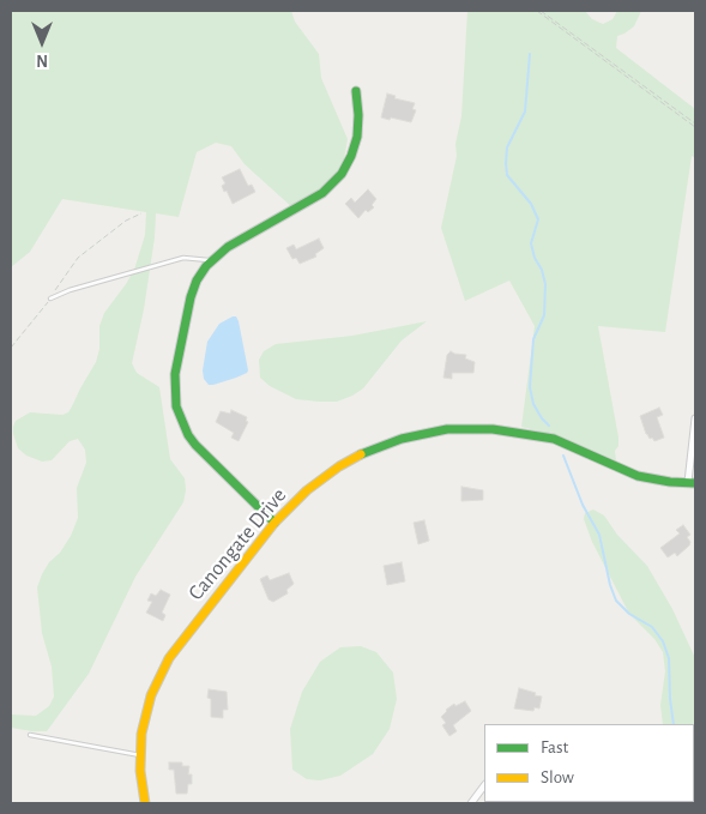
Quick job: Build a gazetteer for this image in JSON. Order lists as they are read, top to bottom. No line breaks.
{"streets":{"street":["Canongate Drive"]},"legend":["Fast","Slow"],"north":"bottom"}
